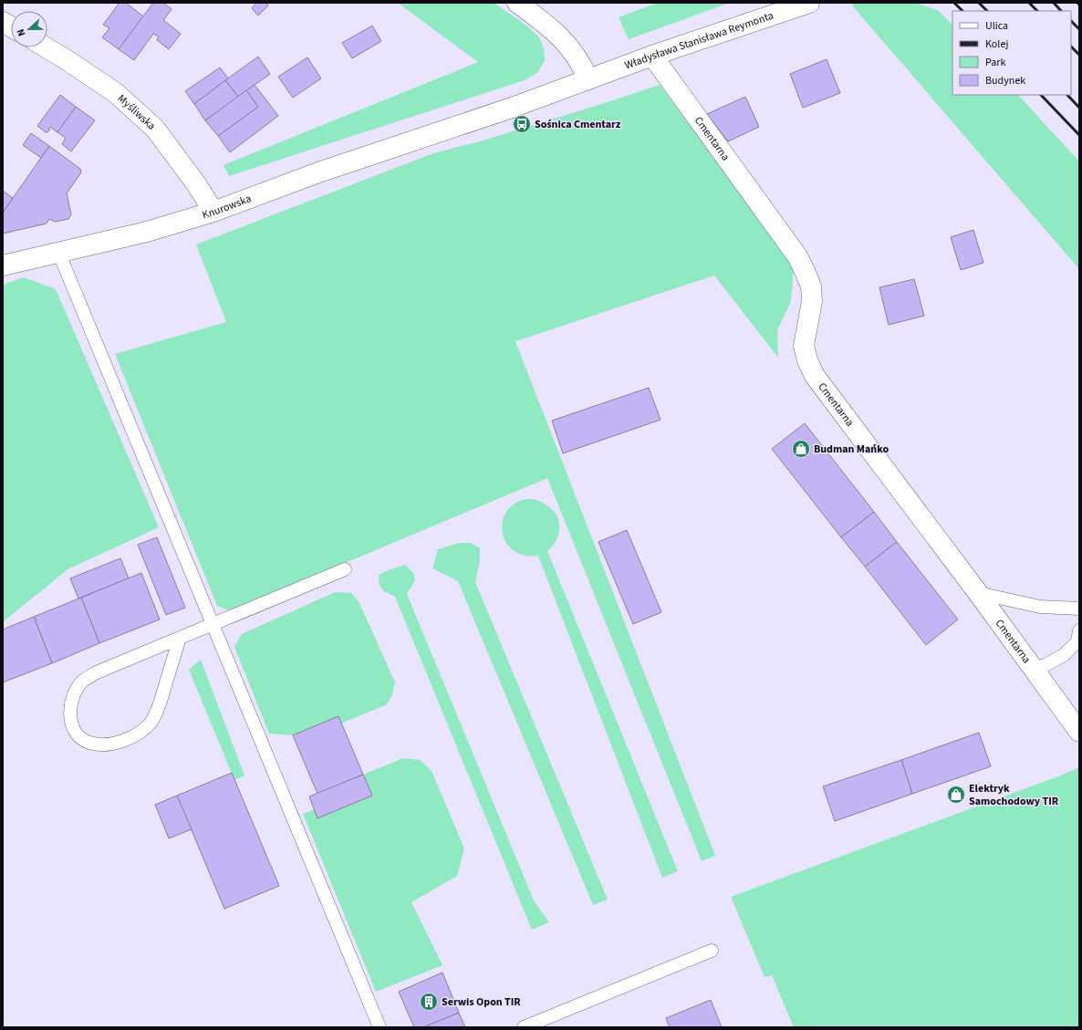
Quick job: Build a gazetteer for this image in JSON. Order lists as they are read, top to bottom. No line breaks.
{"streets":{"street":["Władysława Stanisława Reymonta","Myśliwska","Cmentarna","Knurowska"]},"crossings":[["Władysława Stanisława Reymonta","Cmentarna"],["Władysława Stanisława Reymonta","Knurowska"],["Myśliwska","Knurowska"]],"places":{"bus stop":["Sośnica Cmentarz"],"shop":["Budman Mańko","Elektryk Samochodowy TIR"],"building":["Serwis Opon TIR"]},"legend":["Ulica","Kolej","Park","Budynek"],"north":"left"}
